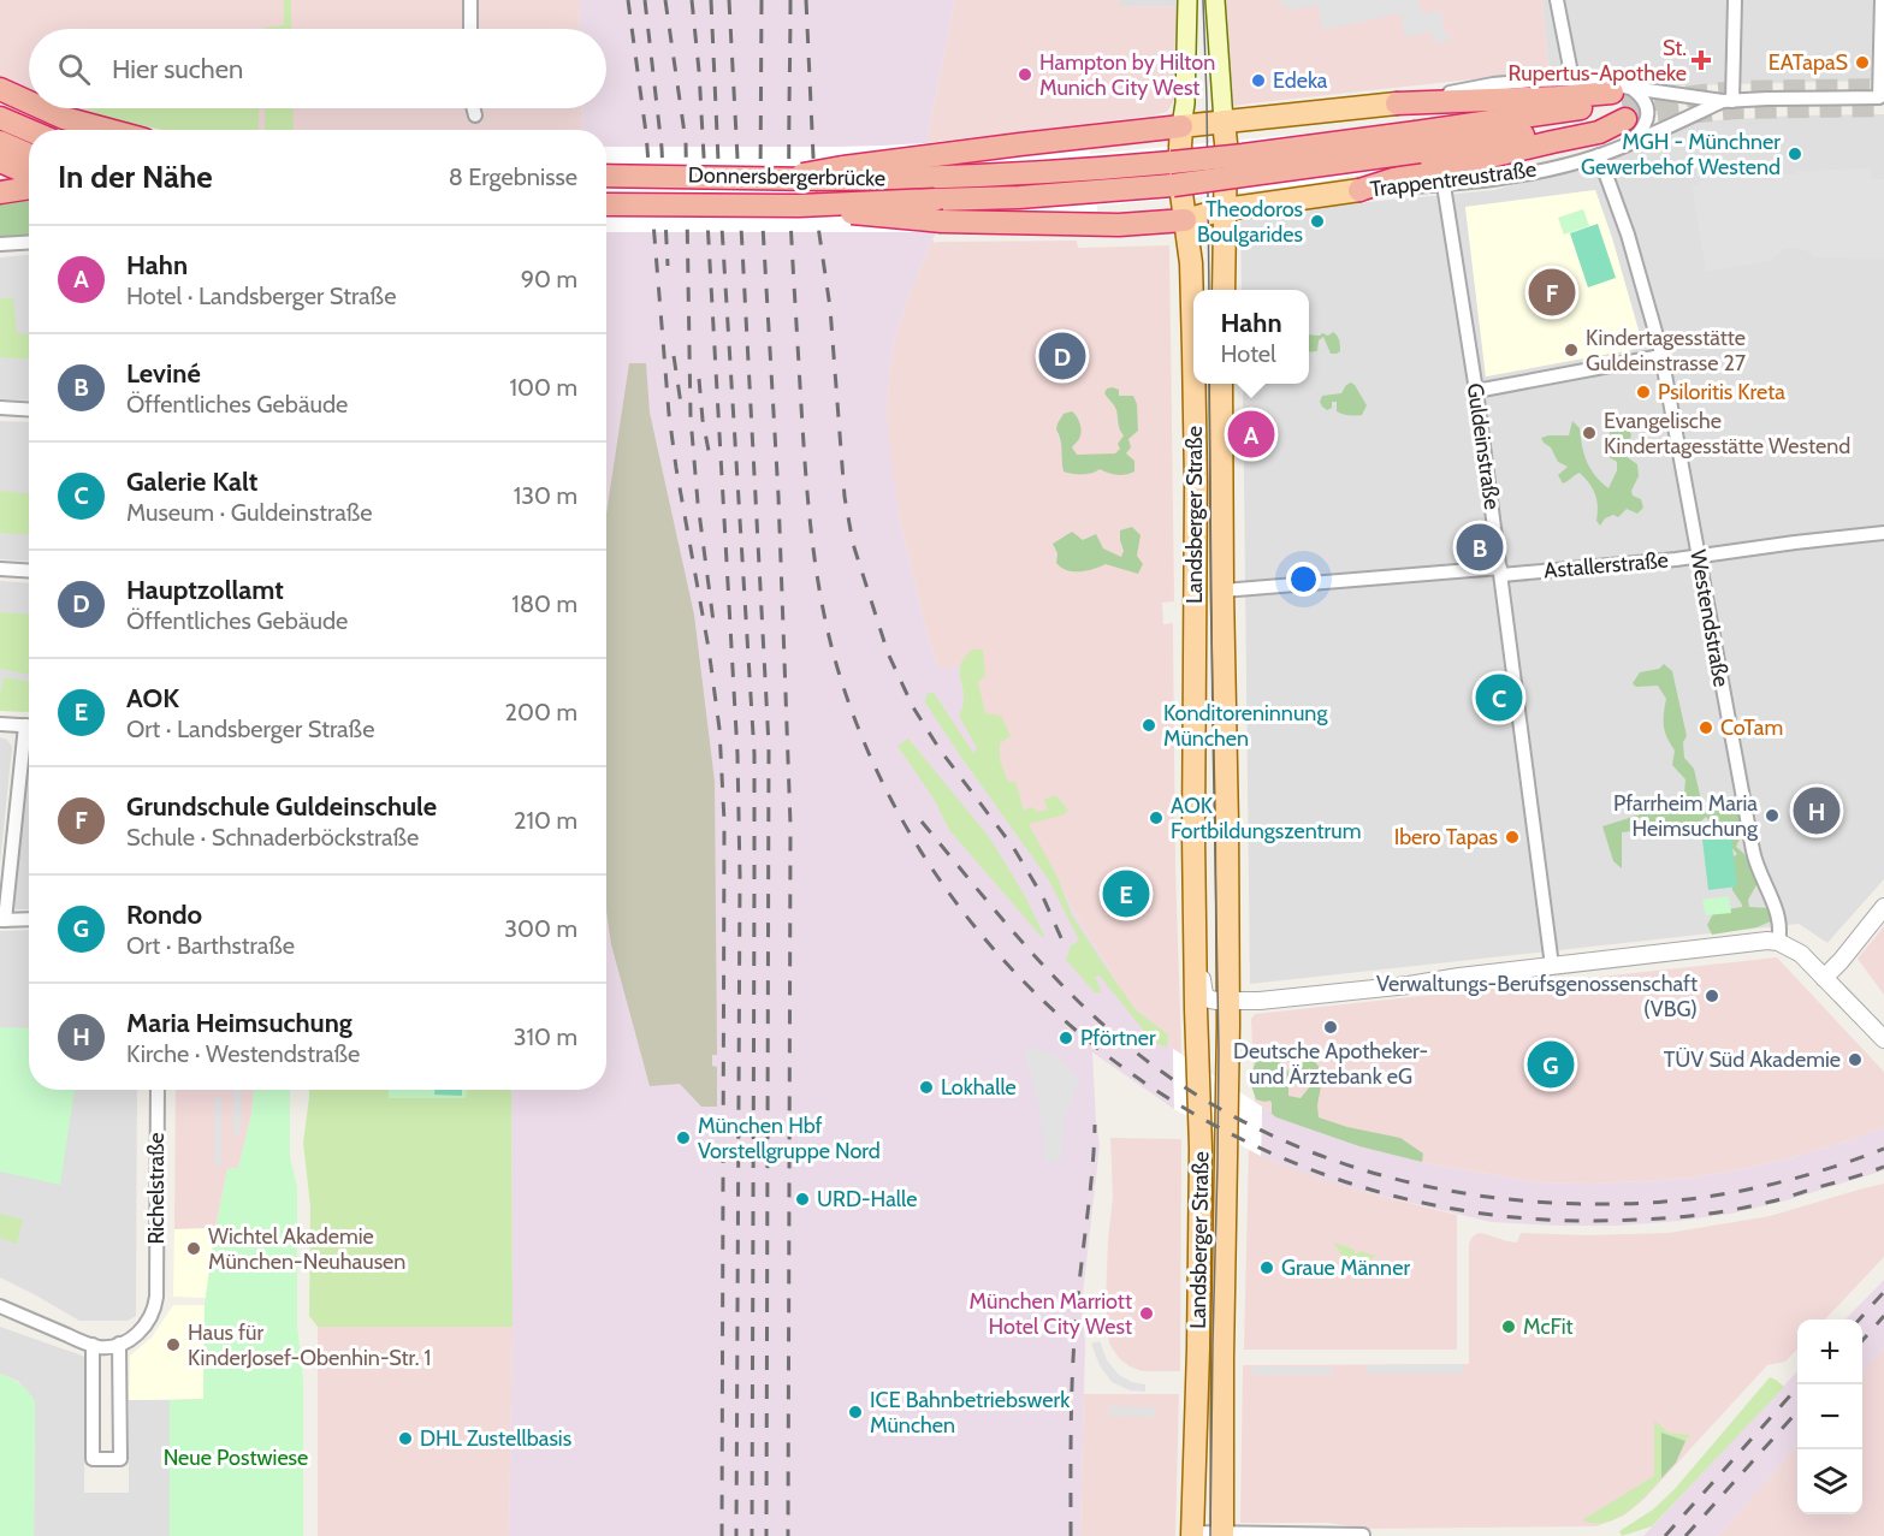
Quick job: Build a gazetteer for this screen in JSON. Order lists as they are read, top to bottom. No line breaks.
{"streets":{"highway":["Donnersbergerbrücke","Trappentreustraße"],"main road":["Landsberger Straße"],"street":["Guldeinstraße","Astallerstraße","Westendstraße","Richelstraße"]},"crossings":[["Donnersbergerbrücke","Trappentreustraße"],["Trappentreustraße","Guldeinstraße"],["Trappentreustraße","Westendstraße"],["Guldeinstraße","Astallerstraße"],["Landsberger Straße","Astallerstraße"],["Astallerstraße","Westendstraße"]],"parks":["Neue Postwiese"],"places":{"health":["St. Rupertus-Apotheke"],"other":["EATapaS","Hampton by Hilton Munich City West","Edeka","MGH - Münchner Gewerbehof Westend","Theodoros Boulgarides","Kindertagesstätte Guldeinstrasse 27","Psiloritis Kreta","Evangelische Kindertagesstätte Westend","Konditoreninnung München","CoTam","Pfarrheim Maria Heimsuchung","AOK Fortbildungszentrum","Ibero Tapas","Verwaltungs-Berufsgenossenschaft (VBG)","Deutsche Apotheker- und Ärztebank eG","Pförtner","TÜV Süd Akademie","Lokhalle","München Hbf Vorstellgruppe Nord","URD-Halle","Wichtel Akademie München-Neuhausen","Graue Männer","München Marriott Hotel City West","McFit","Haus für KinderJosef-Obenhin-Str. 1","ICE Bahnbetriebswerk München","DHL Zustellbasis"]},"page":{"search":"Hier suchen","heading":["In der Nähe","8 Ergebnisse"],"list":[{"mark":"A","name":"Hahn","note":"Hotel · Landsberger Straße","value":"90 m"},{"mark":"B","name":"Leviné","note":"Öffentliches Gebäude","value":"100 m"},{"mark":"C","name":"Galerie Kalt","note":"Museum · Guldeinstraße","value":"130 m"},{"mark":"D","name":"Hauptzollamt","note":"Öffentliches Gebäude","value":"180 m"},{"mark":"E","name":"AOK","note":"Ort · Landsberger Straße","value":"200 m"},{"mark":"F","name":"Grundschule Guldeinschule","note":"Schule · Schnaderböckstraße","value":"210 m"},{"mark":"G","name":"Rondo","note":"Ort · Barthstraße","value":"300 m"},{"mark":"H","name":"Maria Heimsuchung","note":"Kirche · Westendstraße","value":"310 m"}],"pins":["F","D","A","B","C","H","E","G"],"popup":["Hahn","Hotel"],"map_buttons":["+","−"]}}
